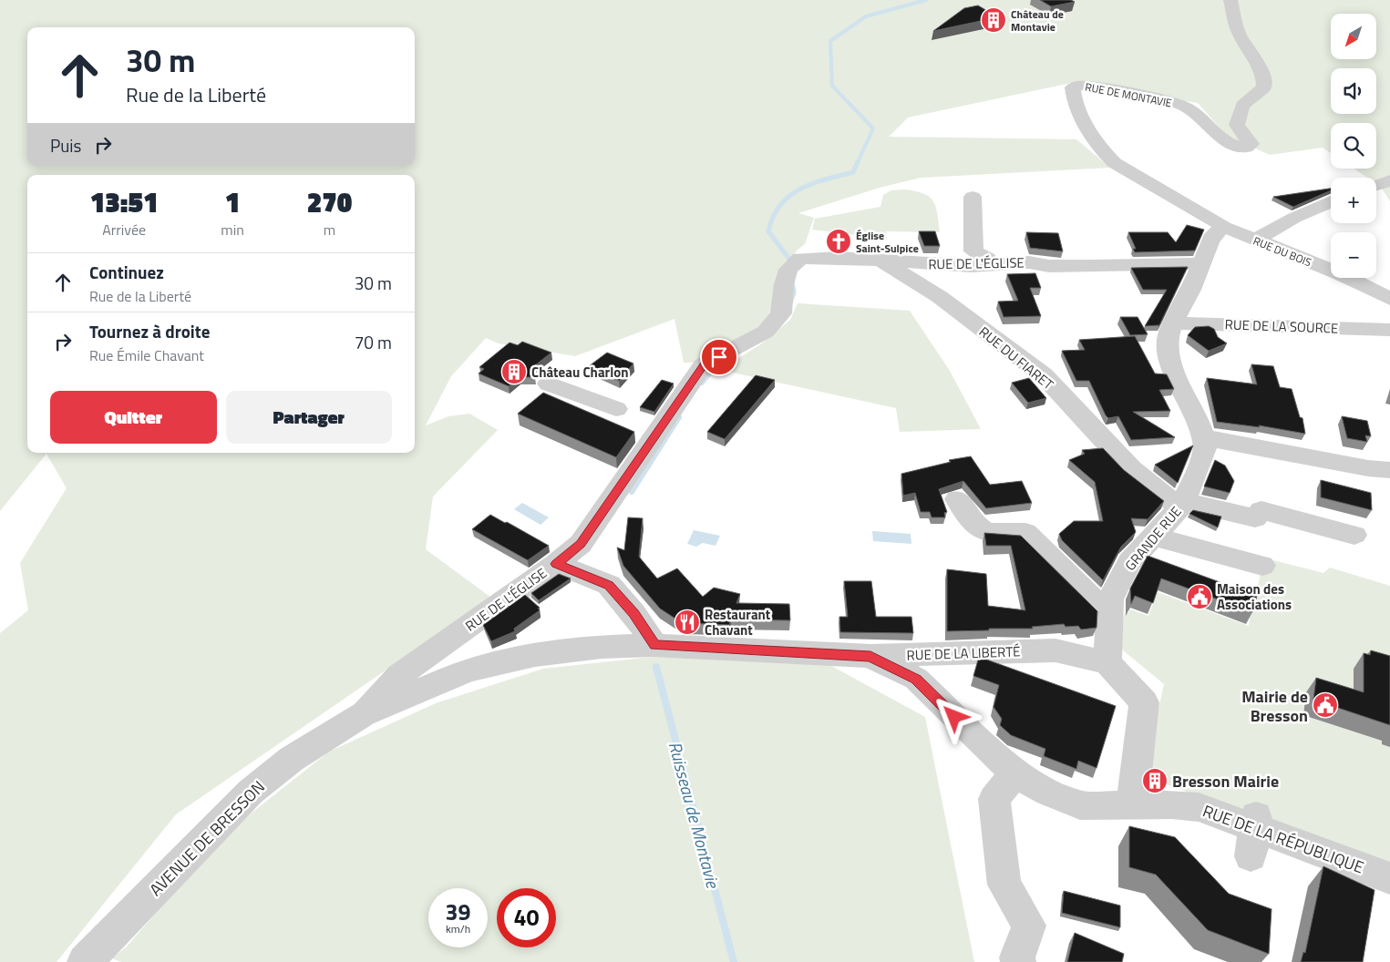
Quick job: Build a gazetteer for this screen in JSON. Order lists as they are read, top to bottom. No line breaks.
{"streets":{"street":["RUE DE MONTAVIE","RUE DU BOIS","RUE DE L'ÉGLISE","RUE DE LA SOURCE","RUE DU FIARET","GRANDE RUE","RUE DE LA LIBERTÉ","AVENUE DE BRESSON","RUE DE LA RÉPUBLIQUE"]},"crossings":[["RUE DE MONTAVIE","RUE DU BOIS"],["RUE DE MONTAVIE","GRANDE RUE"],["RUE DU BOIS","GRANDE RUE"],["RUE DE L'ÉGLISE","RUE DU FIARET"],["RUE DE L'ÉGLISE","GRANDE RUE"],["RUE DE L'ÉGLISE","AVENUE DE BRESSON"],["RUE DE LA SOURCE","GRANDE RUE"],["RUE DU FIARET","GRANDE RUE"],["GRANDE RUE","RUE DE LA LIBERTÉ"],["RUE DE LA LIBERTÉ","AVENUE DE BRESSON"],["RUE DE LA LIBERTÉ","RUE DE LA RÉPUBLIQUE"]],"water":["Ruisseau de Montavie"],"places":{"building":["Château de Montavie","Château Charlon","Bresson Mairie"],"church":["Église Saint-Sulpice"],"public building":["Maison des Associations","Mairie de Bresson"],"restaurant":["Restaurant Chavant"]},"north":"bottom left","page":{"map_buttons":["+","−"],"turn":["30 m","Rue de la Liberté"],"then":"Puis","eta":["13:51","Arrivée","1","min","270","m"],"list":[{"name":"Continuez","note":"Rue de la Liberté","value":"30 m"},{"name":"Tournez à droite","note":"Rue Émile Chavant","value":"70 m"}],"buttons":["Quitter","Partager"],"speed":"39 km/h","limit":"40"}}
